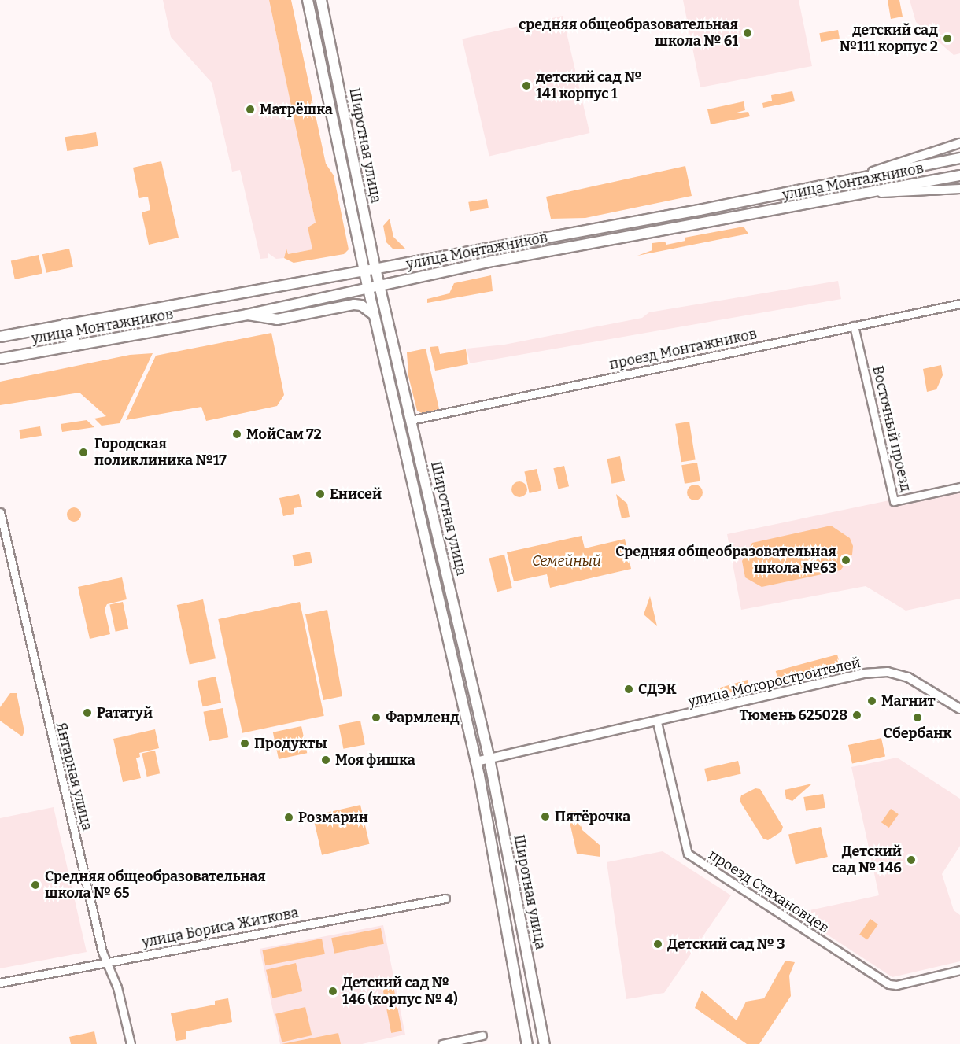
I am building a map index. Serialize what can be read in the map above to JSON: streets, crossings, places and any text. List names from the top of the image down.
{
  "streets": {
    "main road": ["Широтная улица", "улица Монтажников"],
    "street": [
      "проезд Монтажников",
      "Восточный проезд",
      "улица Моторостроителей",
      "Янтарная улица",
      "проезд Стахановцев",
      "улица Бориса Житкова"
    ]
  },
  "crossings": [
    ["Широтная улица", "улица Монтажников"],
    ["Широтная улица", "проезд Монтажников"],
    ["Широтная улица", "улица Моторостроителей"],
    ["проезд Монтажников", "Восточный проезд"],
    ["улица Моторостроителей", "проезд Стахановцев"],
    ["Янтарная улица", "улица Бориса Житкова"]
  ],
  "parks": ["Семейный"],
  "places": [
    "средняя общеобразовательная школа № 61",
    "детский сад №111 корпус 2",
    "детский сад № 141 корпус 1",
    "Матрёшка",
    "МойСам 72",
    "Городская поликлиника №17",
    "Енисей",
    "Средняя общеобразовательная школа №63",
    "СДЭК",
    "Магнит",
    "Рататуй",
    "Тюмень 625028",
    "Фармленд",
    "Сбербанк",
    "Продукты",
    "Моя фишка",
    "Пятёрочка",
    "Розмарин",
    "Детский сад № 146",
    "Средняя общеобразовательная школа № 65",
    "Детский сад № 3",
    "Детский сад № 146 (корпус № 4)"
  ]
}
